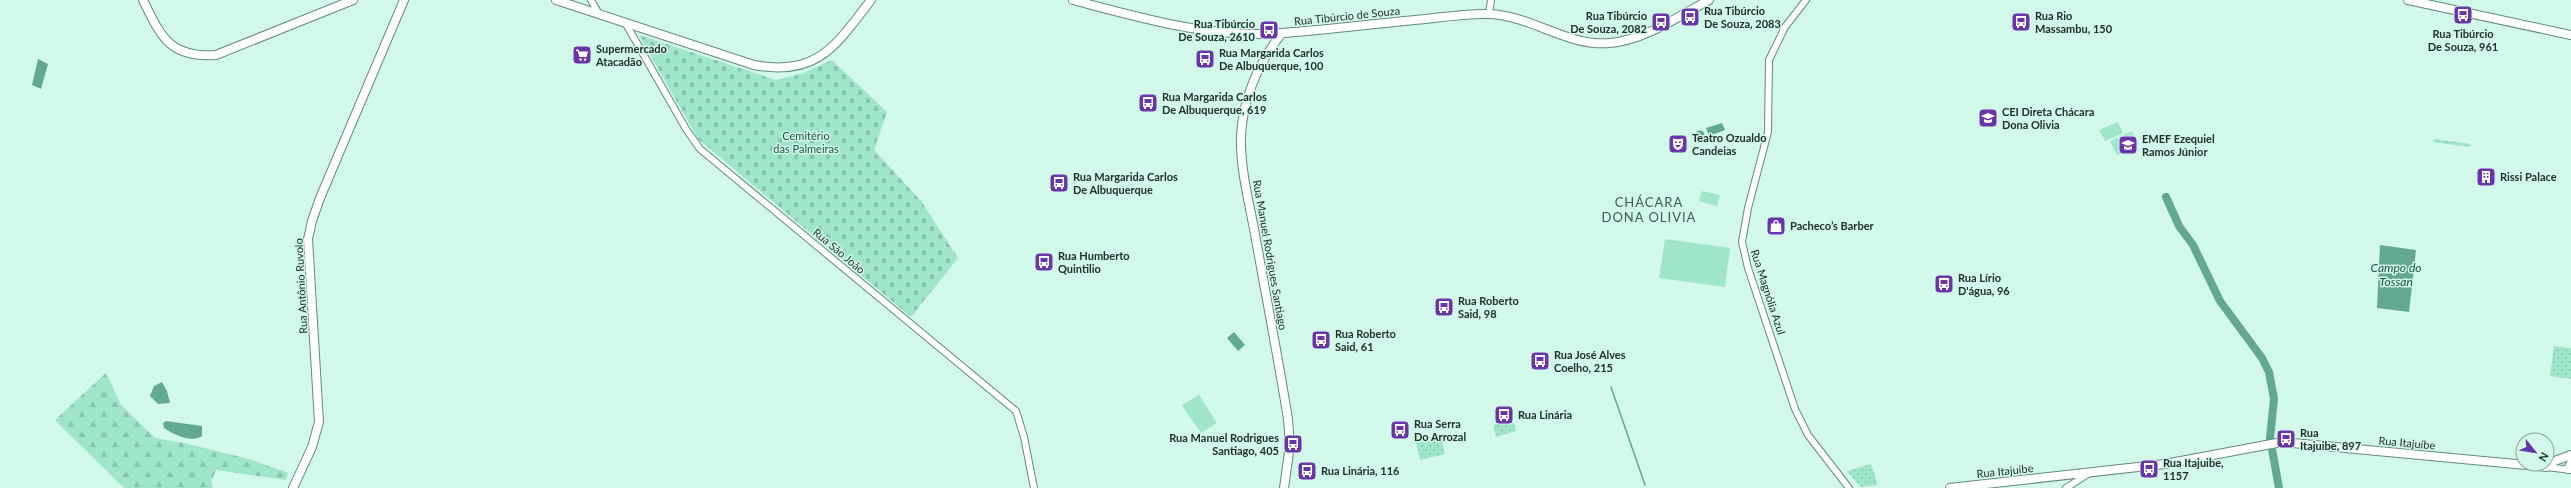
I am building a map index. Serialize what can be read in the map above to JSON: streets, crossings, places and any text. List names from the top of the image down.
{
  "streets": {
    "main road": [
      "Rua Tibúrcio de Souza",
      "Rua Manuel Rodrigues Santiago",
      "Rua Antônio Ruvolo",
      "Rua Itajuíbe"
    ],
    "street": ["Rua São João", "Rua Magnólia Azul"]
  },
  "crossings": [
    ["Rua Tibúrcio de Souza", "Rua Manuel Rodrigues Santiago"]
  ],
  "districts": ["CHÁCARA DONA OLIVIA"],
  "water": ["Campo do Tossan"],
  "parks": ["Cemitério das Palmeiras"],
  "places": {
    "bus stop": [
      "Rua Tibúrcio De Souza, 961",
      "Rua Tibúrcio De Souza, 2083",
      "Rua Tibúrcio De Souza, 2082",
      "Rua Rio Massambu, 150",
      "Rua Tibúrcio De Souza, 2610",
      "Rua Margarida Carlos De Albuquerque, 100",
      "Rua Margarida Carlos De Albuquerque, 619",
      "Rua Margarida Carlos De Albuquerque",
      "Rua Humberto Quintilio",
      "Rua Lírio D'água, 96",
      "Rua Roberto Said, 98",
      "Rua Roberto Said, 61",
      "Rua José Alves Coelho, 215",
      "Rua Linária",
      "Rua Serra Do Arrozal",
      "Rua Itajuibe, 897",
      "Rua Manuel Rodrigues Santiago, 405",
      "Rua Itajuibe, 1157",
      "Rua Linária, 116"
    ],
    "supermarket": ["Supermercado Atacadão"],
    "school or university": ["CEI Direta Chácara Dona Olivia", "EMEF Ezequiel Ramos Júnior"],
    "theatre": ["Teatro Ozualdo Candeias"],
    "building": ["Rissi Palace"],
    "shop": ["Pacheco’s Barber"]
  },
  "north": "bottom right"
}
